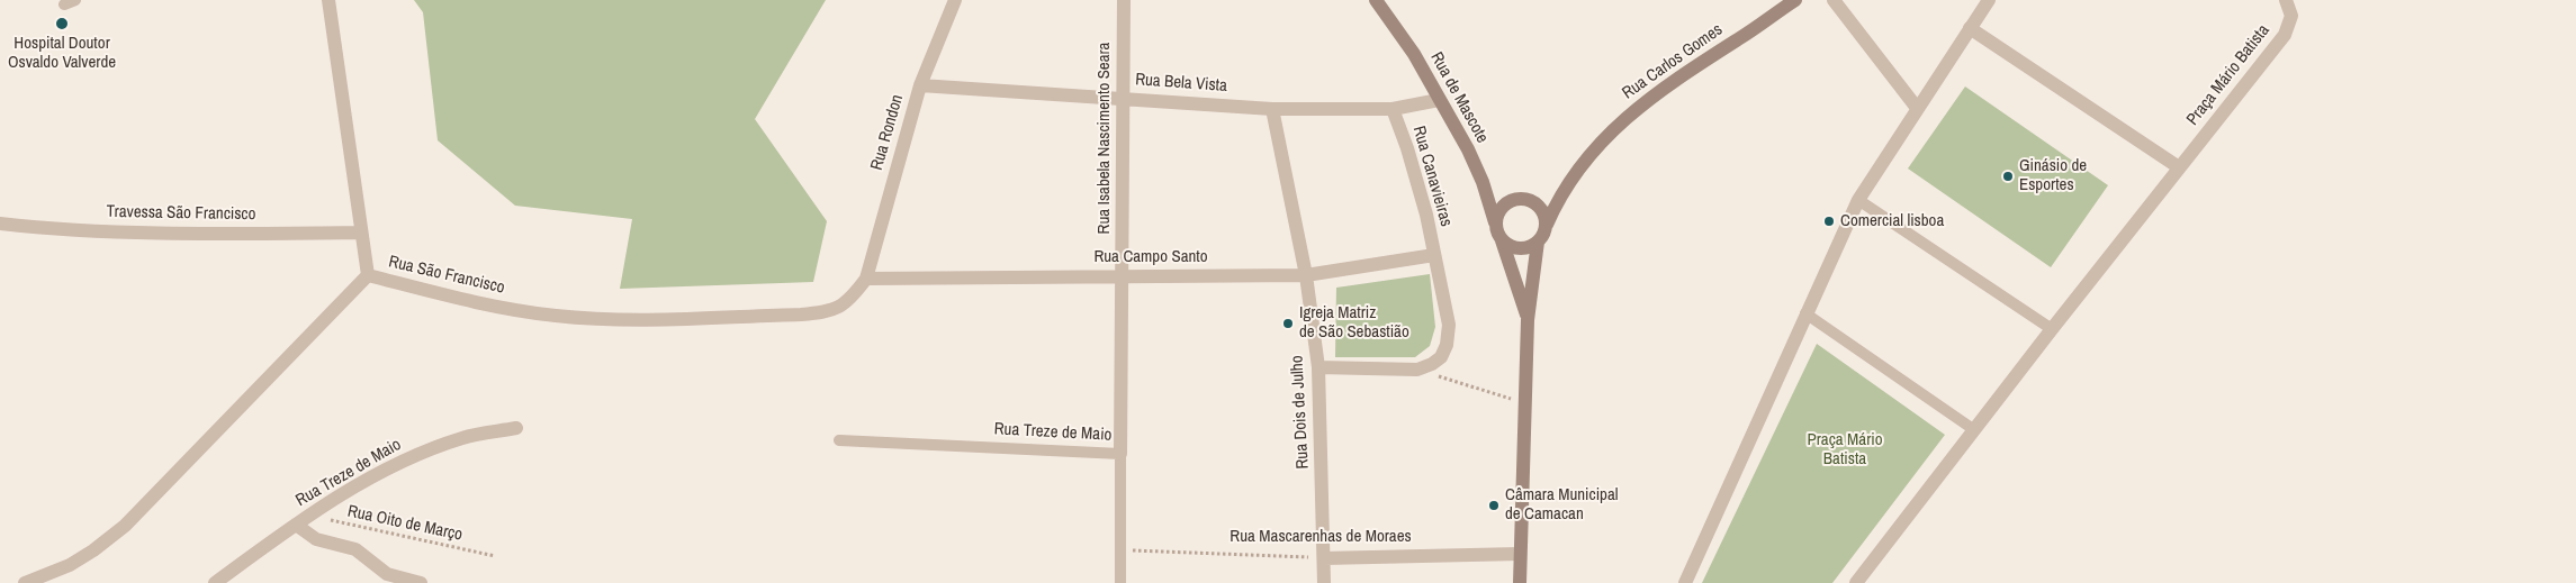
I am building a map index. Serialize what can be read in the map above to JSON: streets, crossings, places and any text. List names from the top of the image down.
{
  "streets": {
    "main road": ["Rua Carlos Gomes", "Rua de Mascote"],
    "street": [
      "Praça Mário Batista",
      "Rua Bela Vista",
      "Rua Rondon",
      "Rua Isabela Nascimento Seara",
      "Rua Canavieiras",
      "Travessa São Francisco",
      "Rua Campo Santo",
      "Rua São Francisco",
      "Rua Dois de Julho",
      "Rua Treze de Maio",
      "Rua Mascarenhas de Moraes"
    ],
    "path": ["Rua Oito de Março"]
  },
  "crossings": [
    ["Rua Carlos Gomes", "Rua de Mascote"],
    ["Rua Bela Vista", "Rua de Mascote"],
    ["Rua Bela Vista", "Rua Rondon"],
    ["Rua Bela Vista", "Rua Isabela Nascimento Seara"],
    ["Rua Bela Vista", "Rua Canavieiras"],
    ["Rua Bela Vista", "Rua Dois de Julho"],
    ["Rua Rondon", "Rua Campo Santo"],
    ["Rua Rondon", "Rua São Francisco"],
    ["Rua Isabela Nascimento Seara", "Rua Campo Santo"],
    ["Rua Isabela Nascimento Seara", "Rua Treze de Maio"],
    ["Rua Canavieiras", "Rua Campo Santo"],
    ["Rua Campo Santo", "Rua São Francisco"],
    ["Rua Campo Santo", "Rua Dois de Julho"],
    ["Rua Campo Santo", "Rua Treze de Maio"],
    ["Rua Dois de Julho", "Rua Mascarenhas de Moraes"],
    ["Rua Treze de Maio", "Rua Oito de Março"]
  ],
  "parks": ["Praça Mário Batista"],
  "places": [
    "Hospital Doutor Osvaldo Valverde",
    "Ginásio de Esportes",
    "Comercial lisboa",
    "Igreja Matriz de São Sebastião",
    "Câmara Municipal de Camacan"
  ]
}
